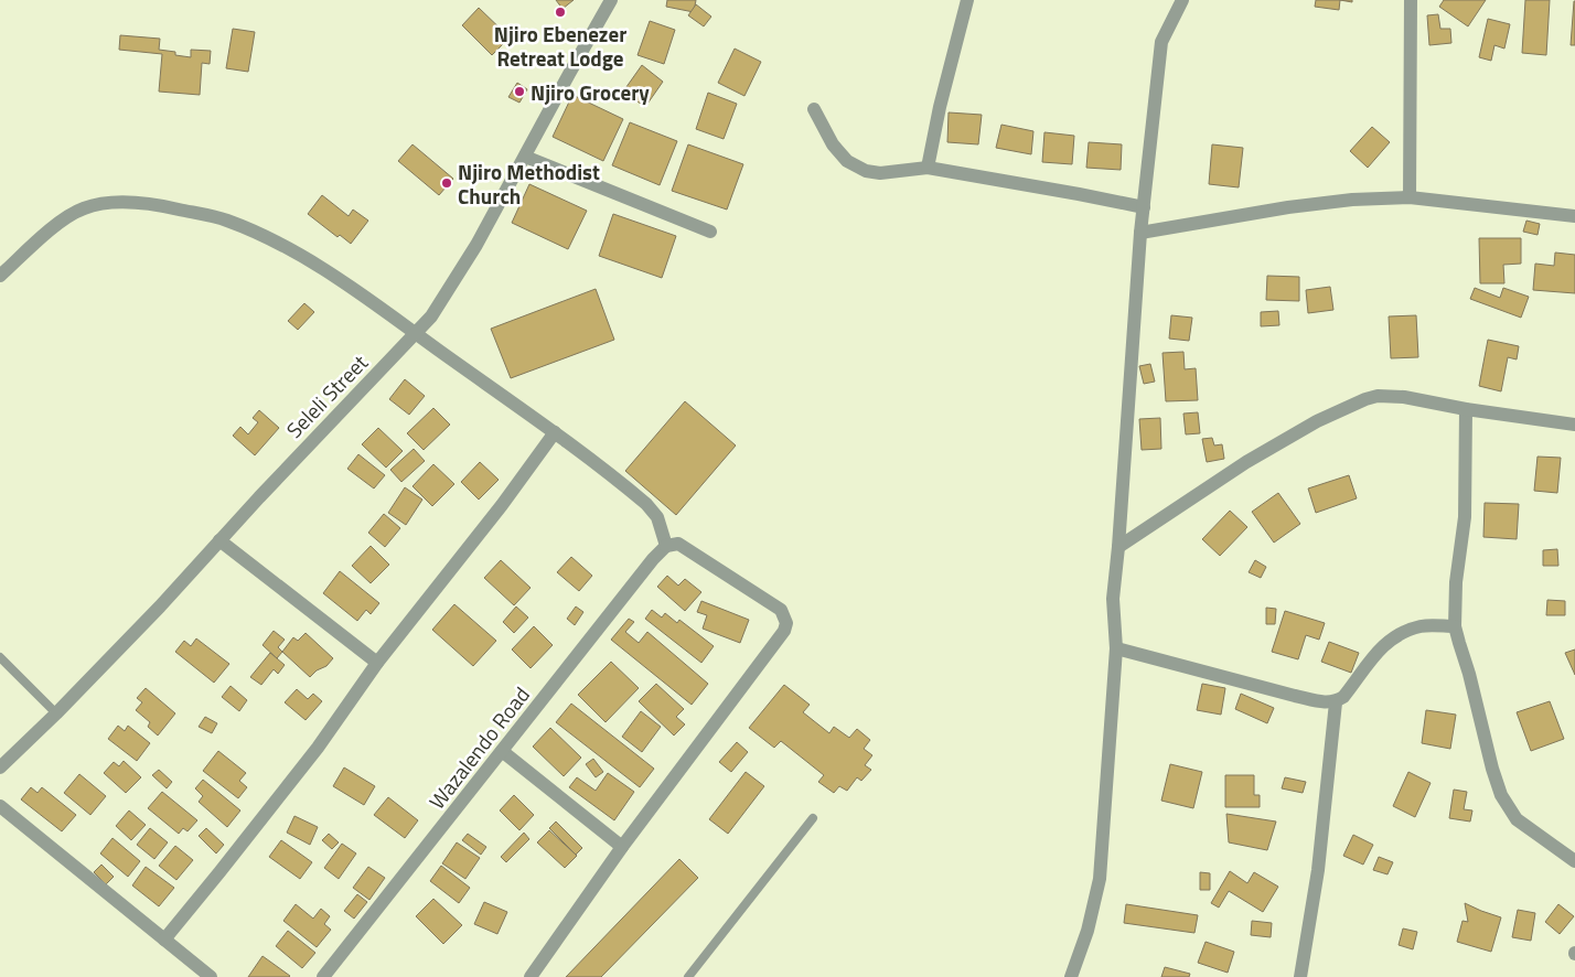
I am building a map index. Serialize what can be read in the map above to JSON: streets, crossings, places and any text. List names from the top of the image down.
{
  "streets": {
    "street": ["Seleli Street", "Wazalendo Road"]
  },
  "places": ["Njiro Ebenezer Retreat Lodge", "Njiro Grocery", "Njiro Methodist Church"]
}
